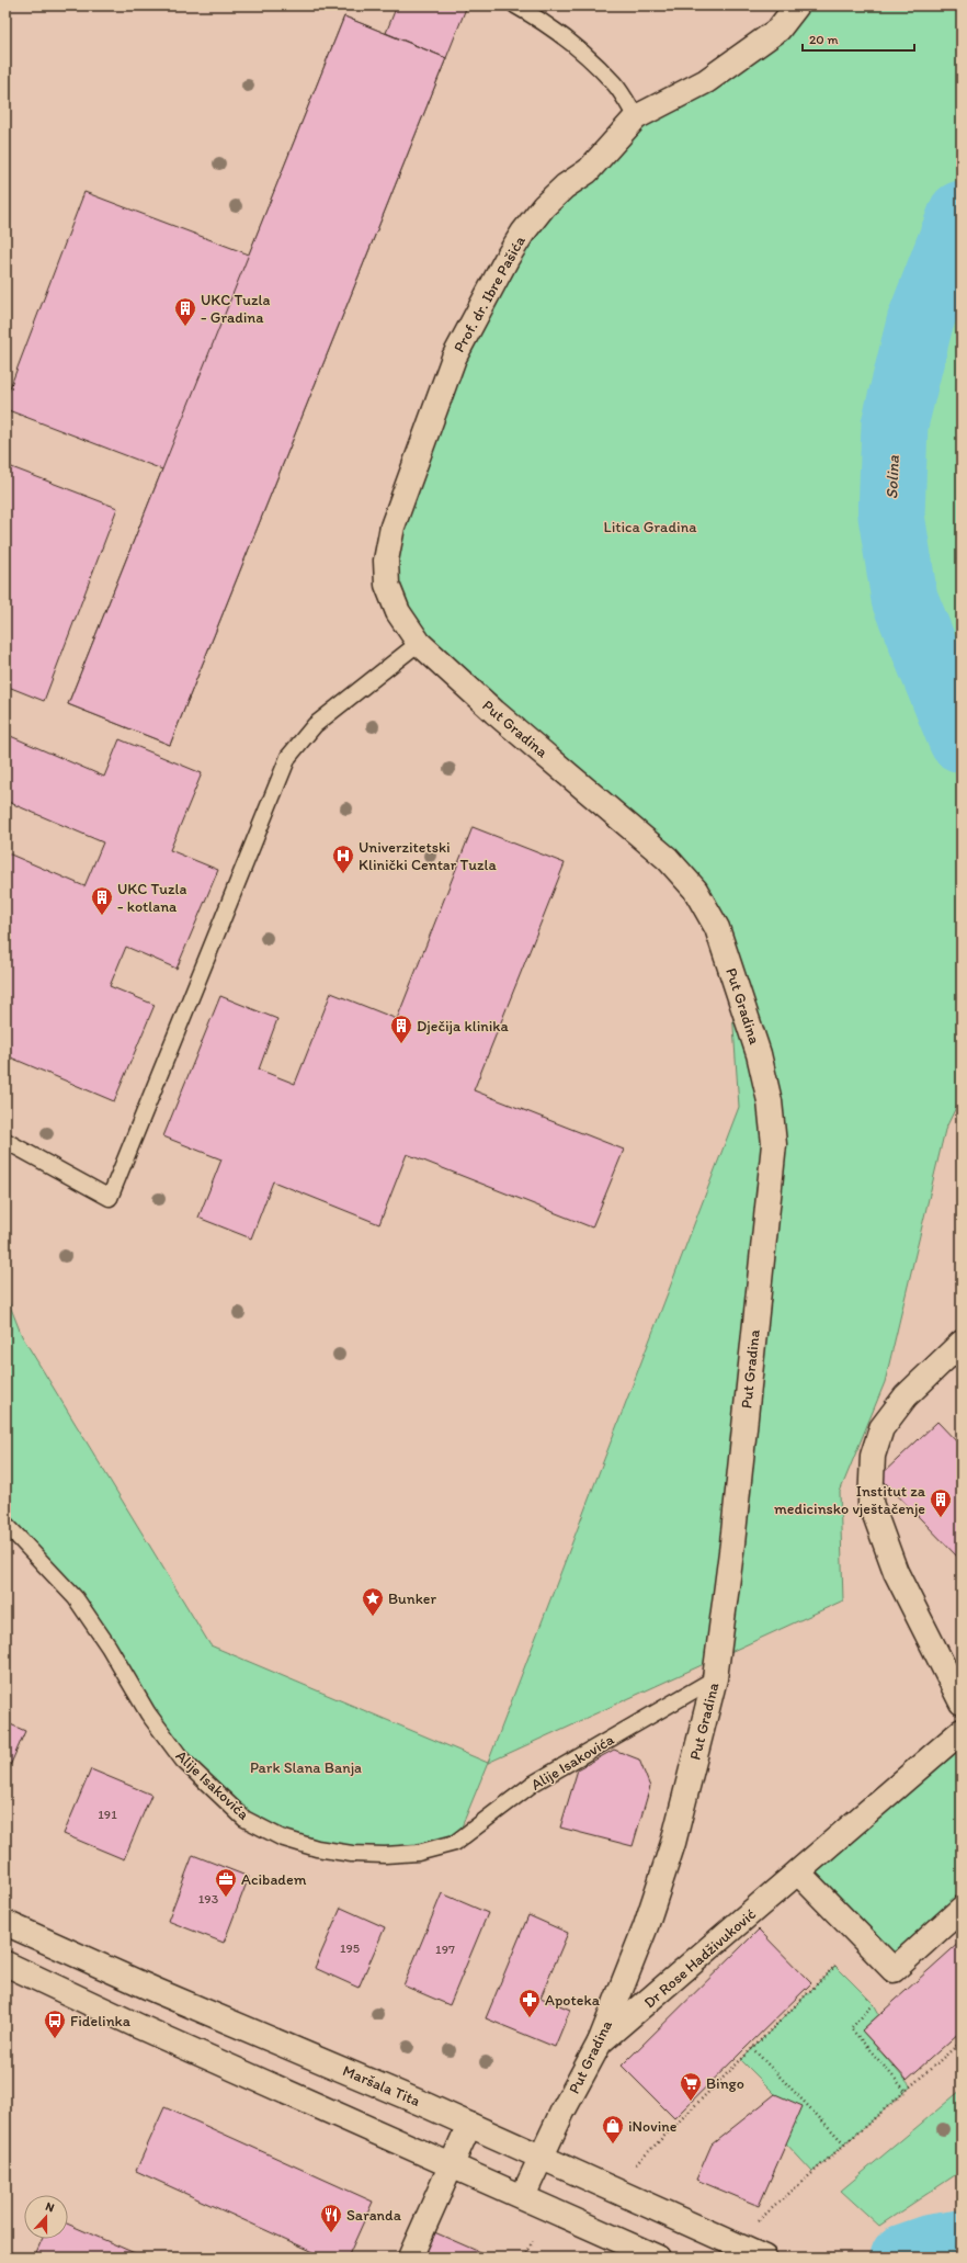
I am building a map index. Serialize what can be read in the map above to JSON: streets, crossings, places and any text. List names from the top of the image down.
{
  "streets": {
    "street": [
      "Prof. dr. Ibre Pašića",
      "Put Gradina",
      "Dr Rose Hadživuković",
      "Maršala Tita"
    ],
    "lane": ["Alije Isakovića"]
  },
  "crossings": [
    ["Prof. dr. Ibre Pašića", "Put Gradina"],
    ["Put Gradina", "Alije Isakovića"],
    ["Put Gradina", "Dr Rose Hadživuković"],
    ["Put Gradina", "Maršala Tita"]
  ],
  "water": ["Solina"],
  "parks": ["Litica Gradina", "Park Slana Banja"],
  "places": {
    "building": [
      "UKC Tuzla - Gradina",
      "UKC Tuzla - kotlana",
      "Dječija klinika",
      "Institut za medicinsko vještačenje"
    ],
    "hospital": ["Univerzitetski Klinički Centar Tuzla"],
    "place": ["Bunker"],
    "office": ["Acibadem"],
    "pharmacy": ["Apoteka"],
    "bus stop": ["Fidelinka"],
    "supermarket": ["Bingo"],
    "shop": ["iNovine"],
    "restaurant": ["Saranda"]
  },
  "house_numbers": [
    "191",
    "193",
    "195",
    "197"
  ],
  "scale_bar": "20 m",
  "north": "top"
}
